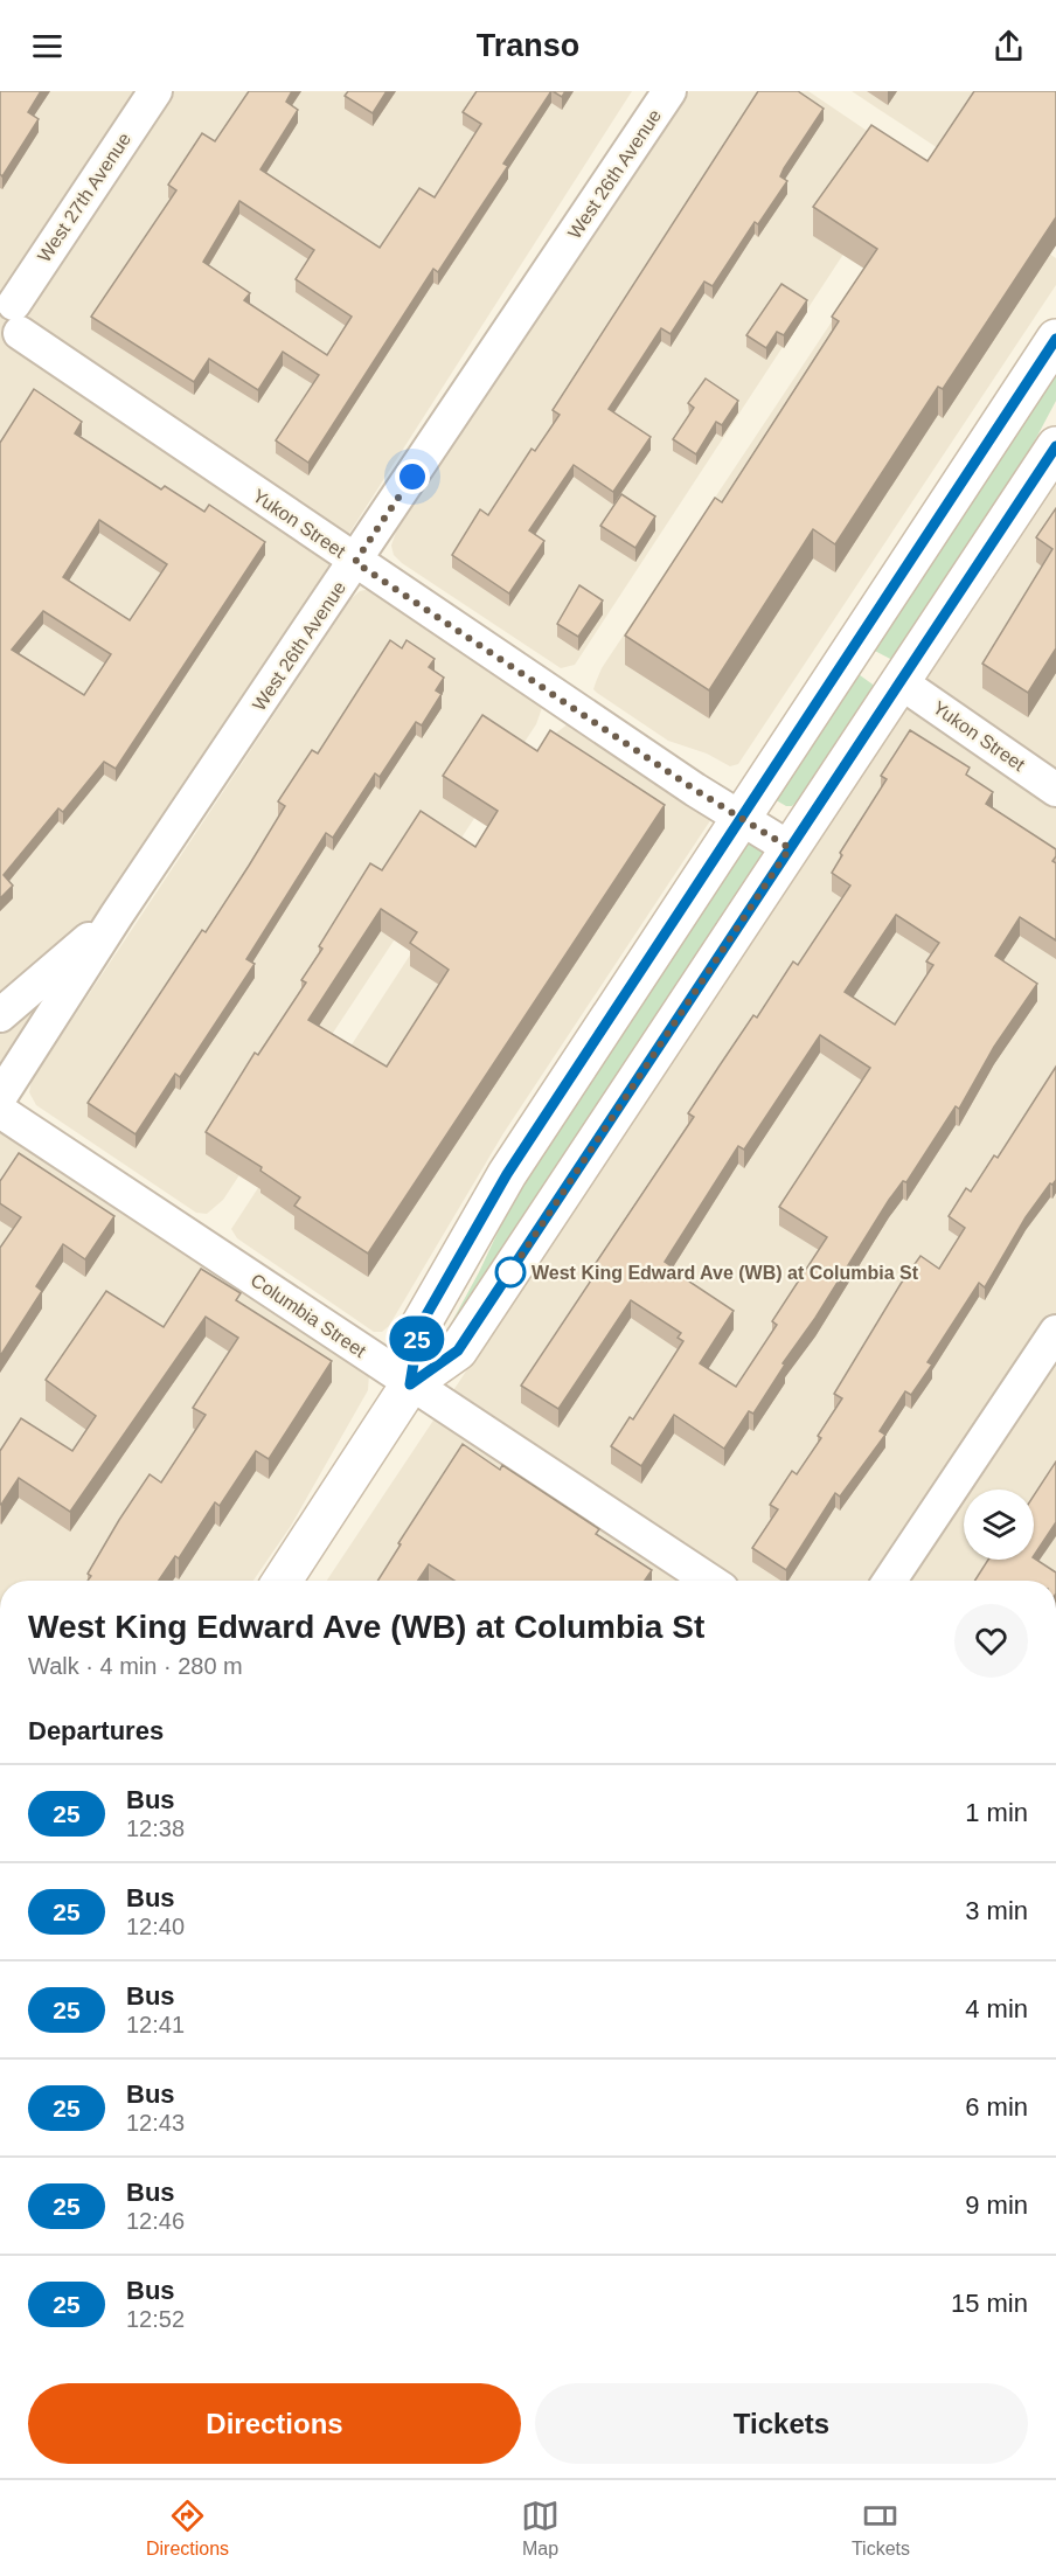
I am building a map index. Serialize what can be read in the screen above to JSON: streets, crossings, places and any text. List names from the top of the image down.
{
  "streets": {
    "street": [
      "West 26th Avenue",
      "West 27th Avenue",
      "Yukon Street",
      "Columbia Street"
    ]
  },
  "crossings": [
    ["West 26th Avenue", "Yukon Street"],
    ["West 27th Avenue", "Yukon Street"]
  ],
  "places": ["West King Edward Ave (WB) at Columbia St"],
  "lines": ["bus line 25"],
  "page": {
    "header": "Transo",
    "on_map": "25",
    "heading": [
      ["West King Edward Ave (WB) at Columbia St", "Walk · 4 min · 280 m"],
      "Departures"
    ],
    "list": [
      {
        "mark": "25",
        "name": "Bus",
        "note": "12:38",
        "value": "1 min"
      },
      {
        "mark": "25",
        "name": "Bus",
        "note": "12:40",
        "value": "3 min"
      },
      {
        "mark": "25",
        "name": "Bus",
        "note": "12:41",
        "value": "4 min"
      },
      {
        "mark": "25",
        "name": "Bus",
        "note": "12:43",
        "value": "6 min"
      },
      {
        "mark": "25",
        "name": "Bus",
        "note": "12:46",
        "value": "9 min"
      },
      {
        "mark": "25",
        "name": "Bus",
        "note": "12:52",
        "value": "15 min"
      }
    ],
    "buttons": ["Directions", "Tickets"],
    "tabs": ["Directions", "Map", "Tickets"]
  }
}
